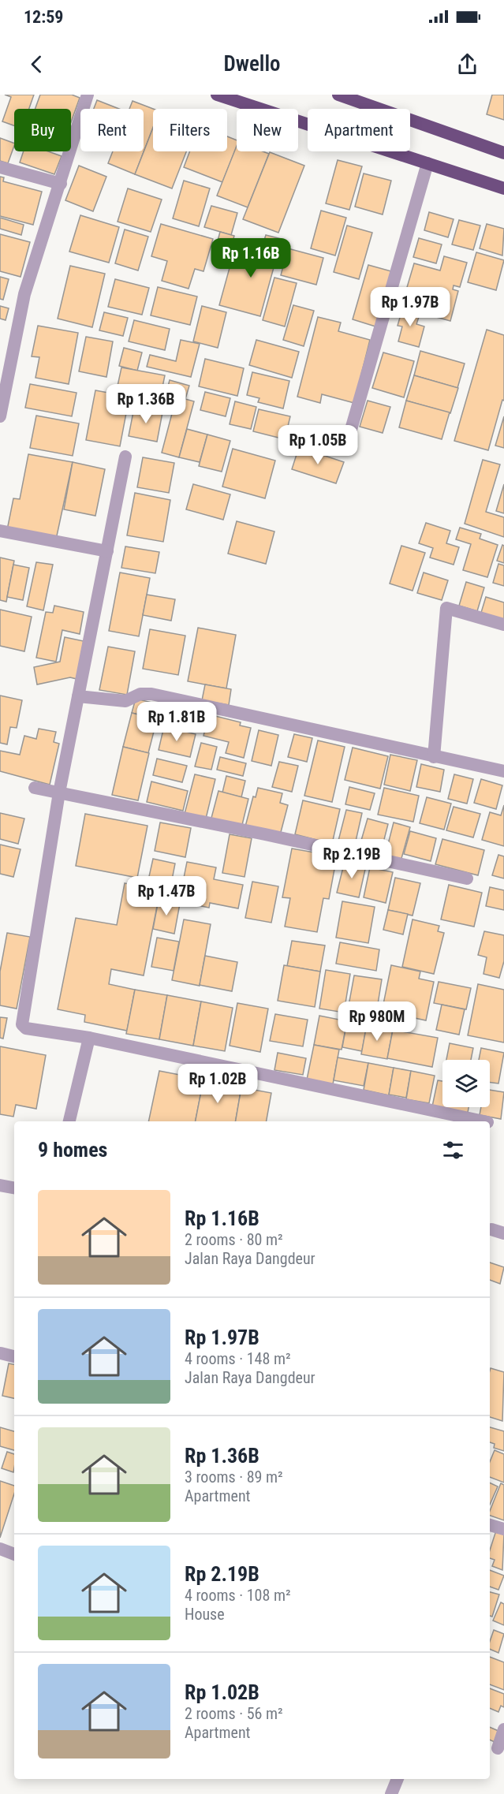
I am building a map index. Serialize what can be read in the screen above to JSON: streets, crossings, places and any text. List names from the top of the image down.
{
  "page": {
    "status": "12:59",
    "header": "Dwello",
    "chip": [
      "Buy",
      "Rent",
      "Filters",
      "New",
      "Apartment"
    ],
    "price": [
      "Rp 1.16B",
      "Rp 1.97B",
      "Rp 1.36B",
      "Rp 1.05B",
      "Rp 1.81B",
      "Rp 2.19B",
      "Rp 1.47B",
      "Rp 980M",
      "Rp 1.02B"
    ],
    "heading": "9 homes",
    "list": [
      {
        "name": "Rp 1.16B",
        "note": "2 rooms · 80 m² · Jalan Raya Dangdeur"
      },
      {
        "name": "Rp 1.97B",
        "note": "4 rooms · 148 m² · Jalan Raya Dangdeur"
      },
      {
        "name": "Rp 1.36B",
        "note": "3 rooms · 89 m² · Apartment"
      },
      {
        "name": "Rp 2.19B",
        "note": "4 rooms · 108 m² · House"
      },
      {
        "name": "Rp 1.02B",
        "note": "2 rooms · 56 m² · Apartment"
      }
    ]
  }
}
